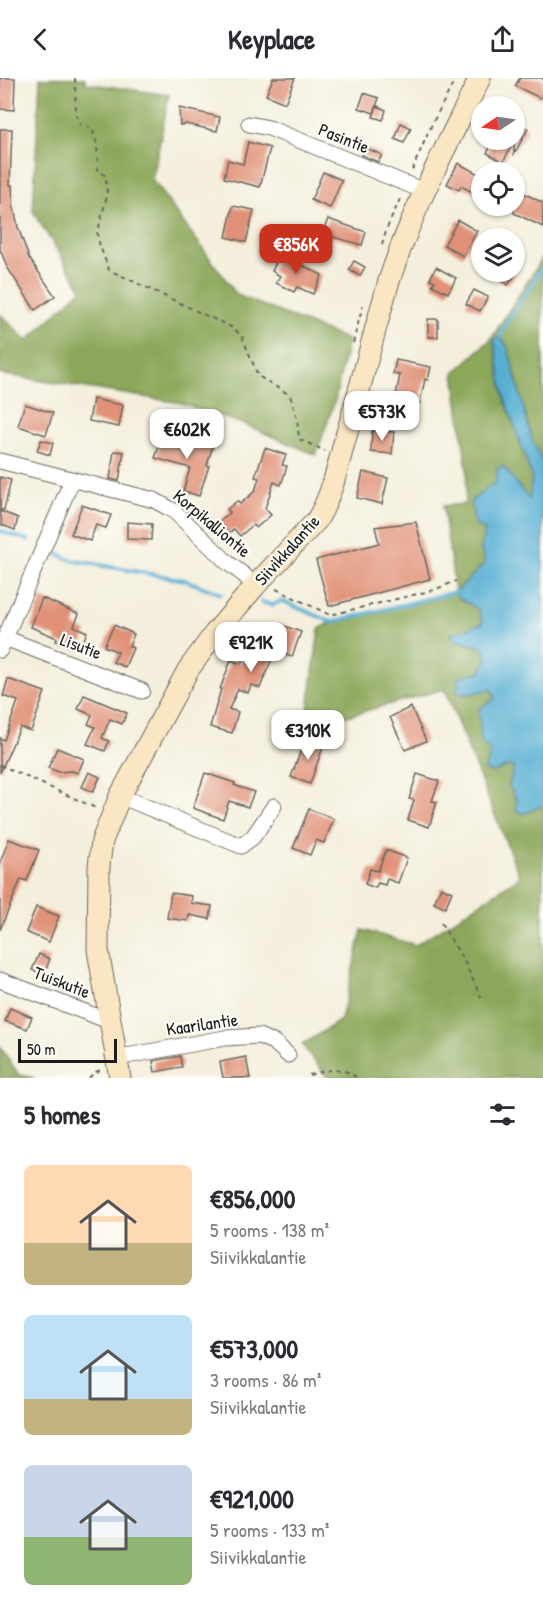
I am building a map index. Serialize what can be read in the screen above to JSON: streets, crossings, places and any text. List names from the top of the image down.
{
  "streets": {
    "main road": ["Siivikkalantie"],
    "street": [
      "Pasintie",
      "Korpikalliontie",
      "Lisutie",
      "Tuiskutie",
      "Kaarilantie"
    ]
  },
  "crossings": [
    ["Pasintie", "Siivikkalantie"],
    ["Korpikalliontie", "Siivikkalantie"],
    ["Siivikkalantie", "Tuiskutie"],
    ["Siivikkalantie", "Kaarilantie"]
  ],
  "scale_bar": "50 m",
  "north": "left",
  "page": {
    "header": "Keyplace",
    "price": [
      "€856K",
      "€573K",
      "€602K",
      "€921K",
      "€310K"
    ],
    "scale": "50 m",
    "heading": "5 homes",
    "list": [
      {
        "name": "€856,000",
        "note": "5 rooms · 138 m² · Siivikkalantie"
      },
      {
        "name": "€573,000",
        "note": "3 rooms · 86 m² · Siivikkalantie"
      },
      {
        "name": "€921,000",
        "note": "5 rooms · 133 m² · Siivikkalantie"
      }
    ]
  }
}
